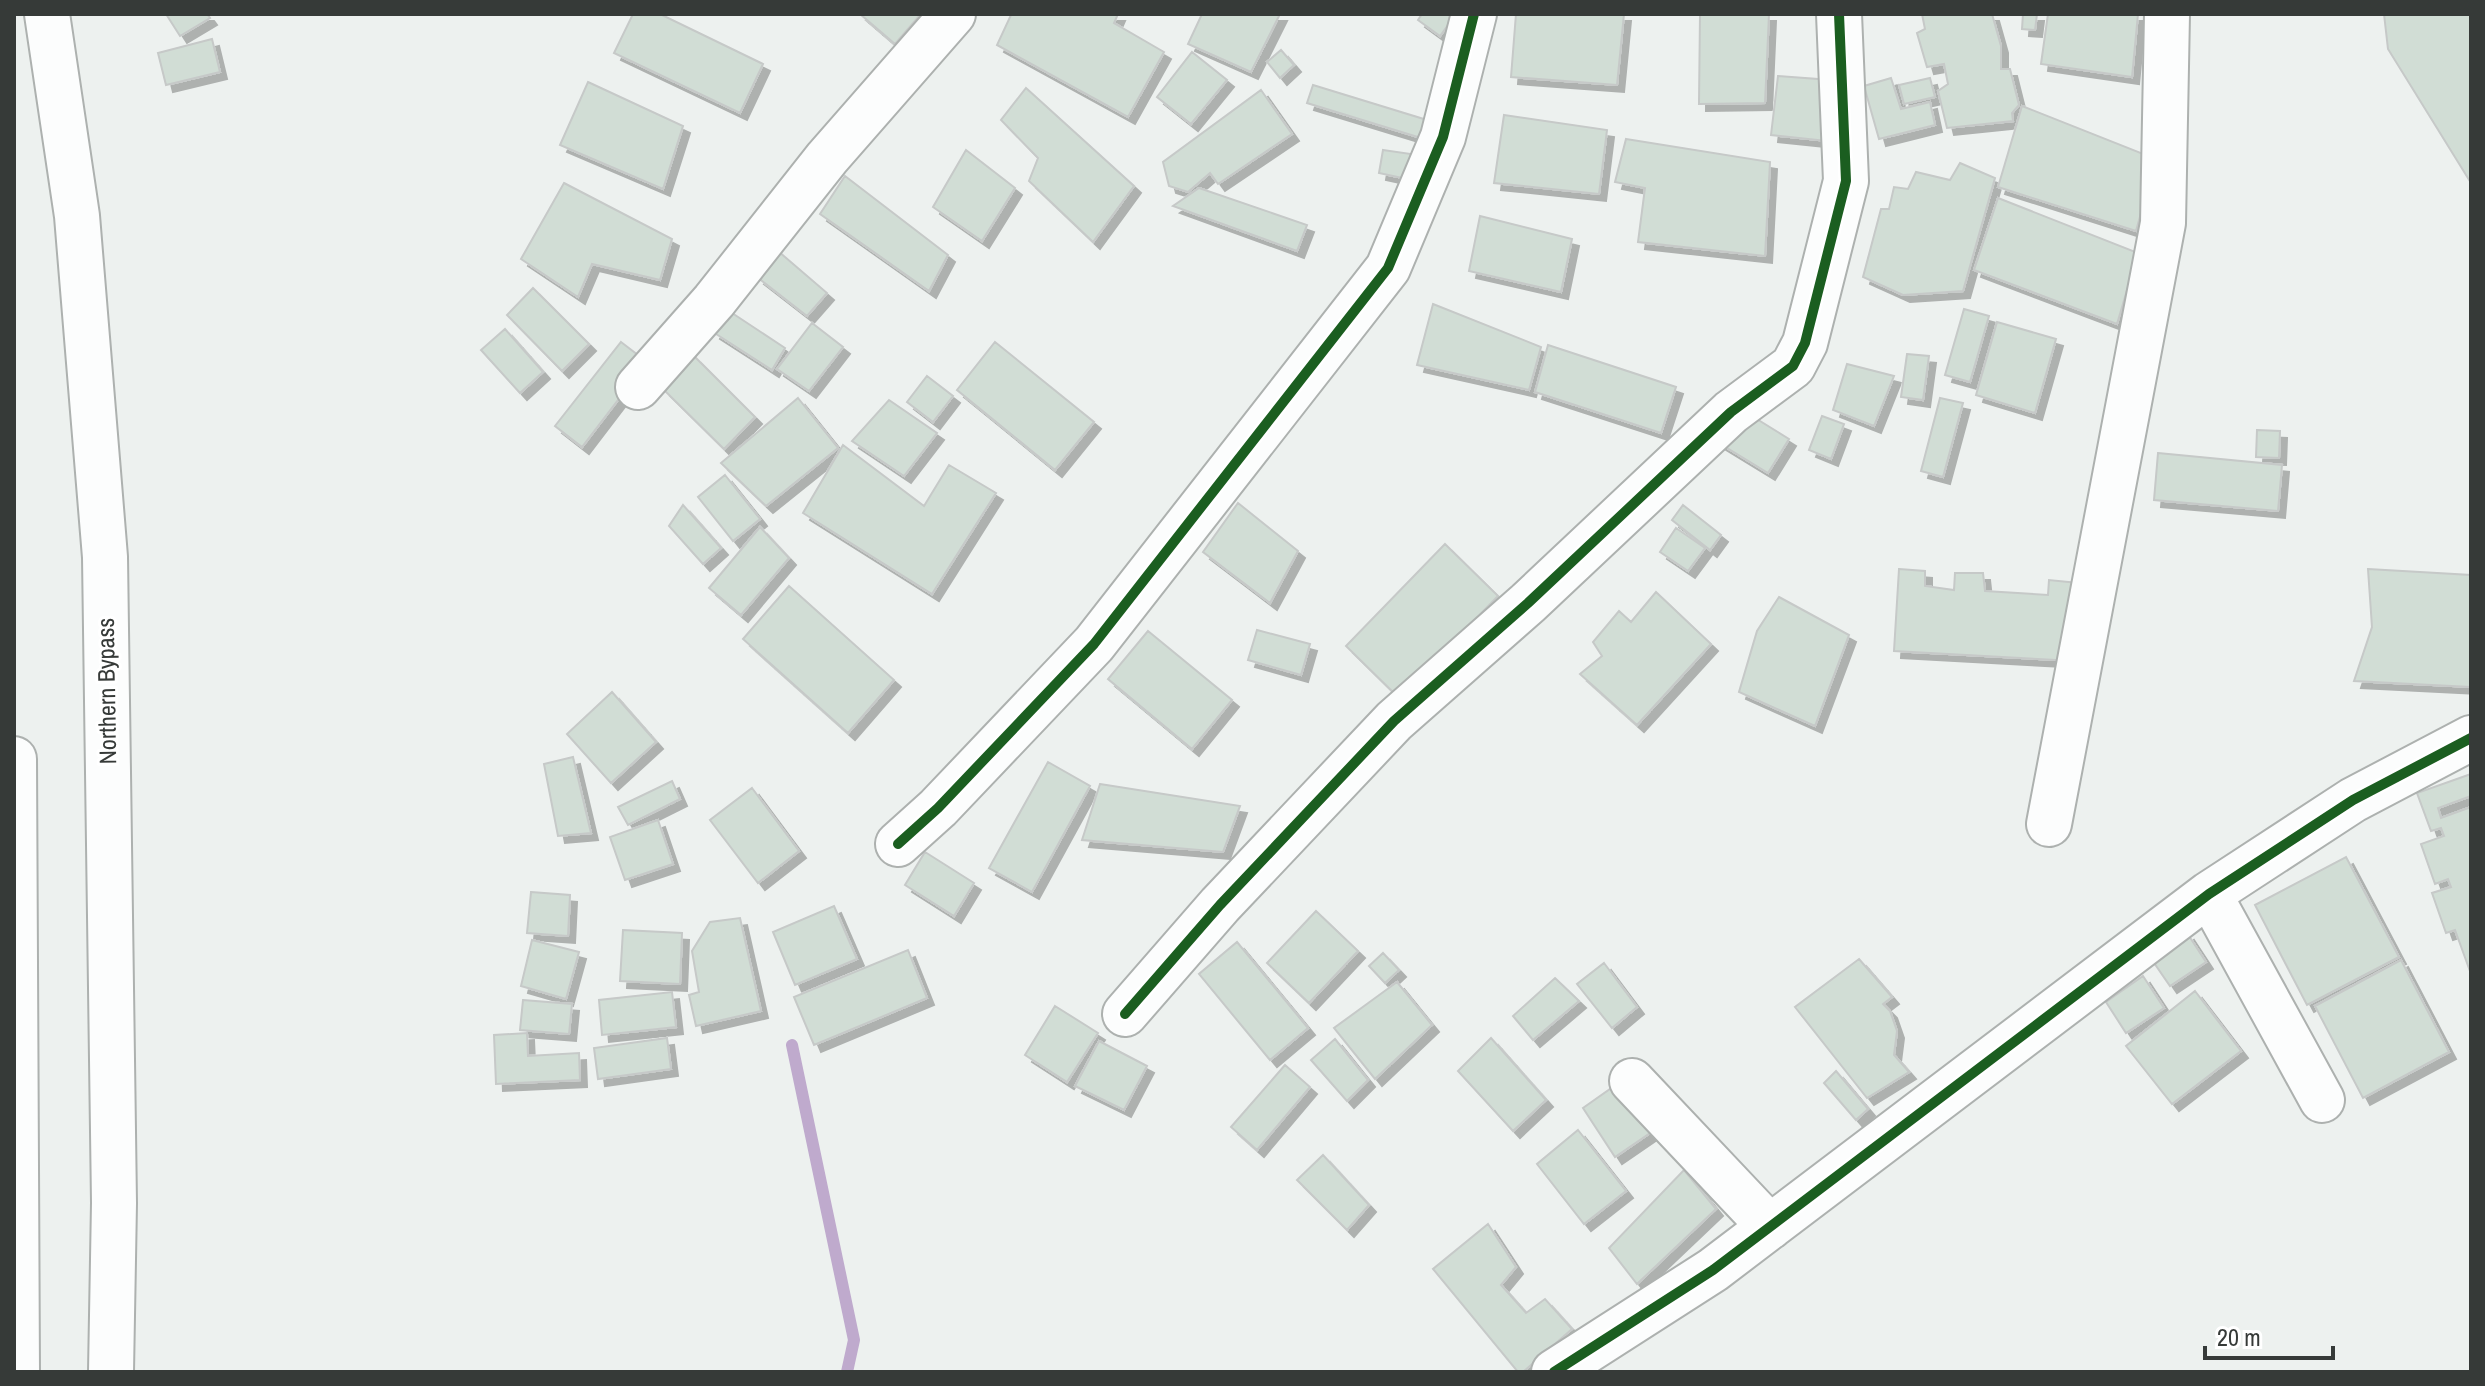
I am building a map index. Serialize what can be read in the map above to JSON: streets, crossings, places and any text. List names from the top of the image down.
{
  "streets": {
    "main road": ["Northern Bypass"]
  },
  "scale_bar": "20 m"
}
